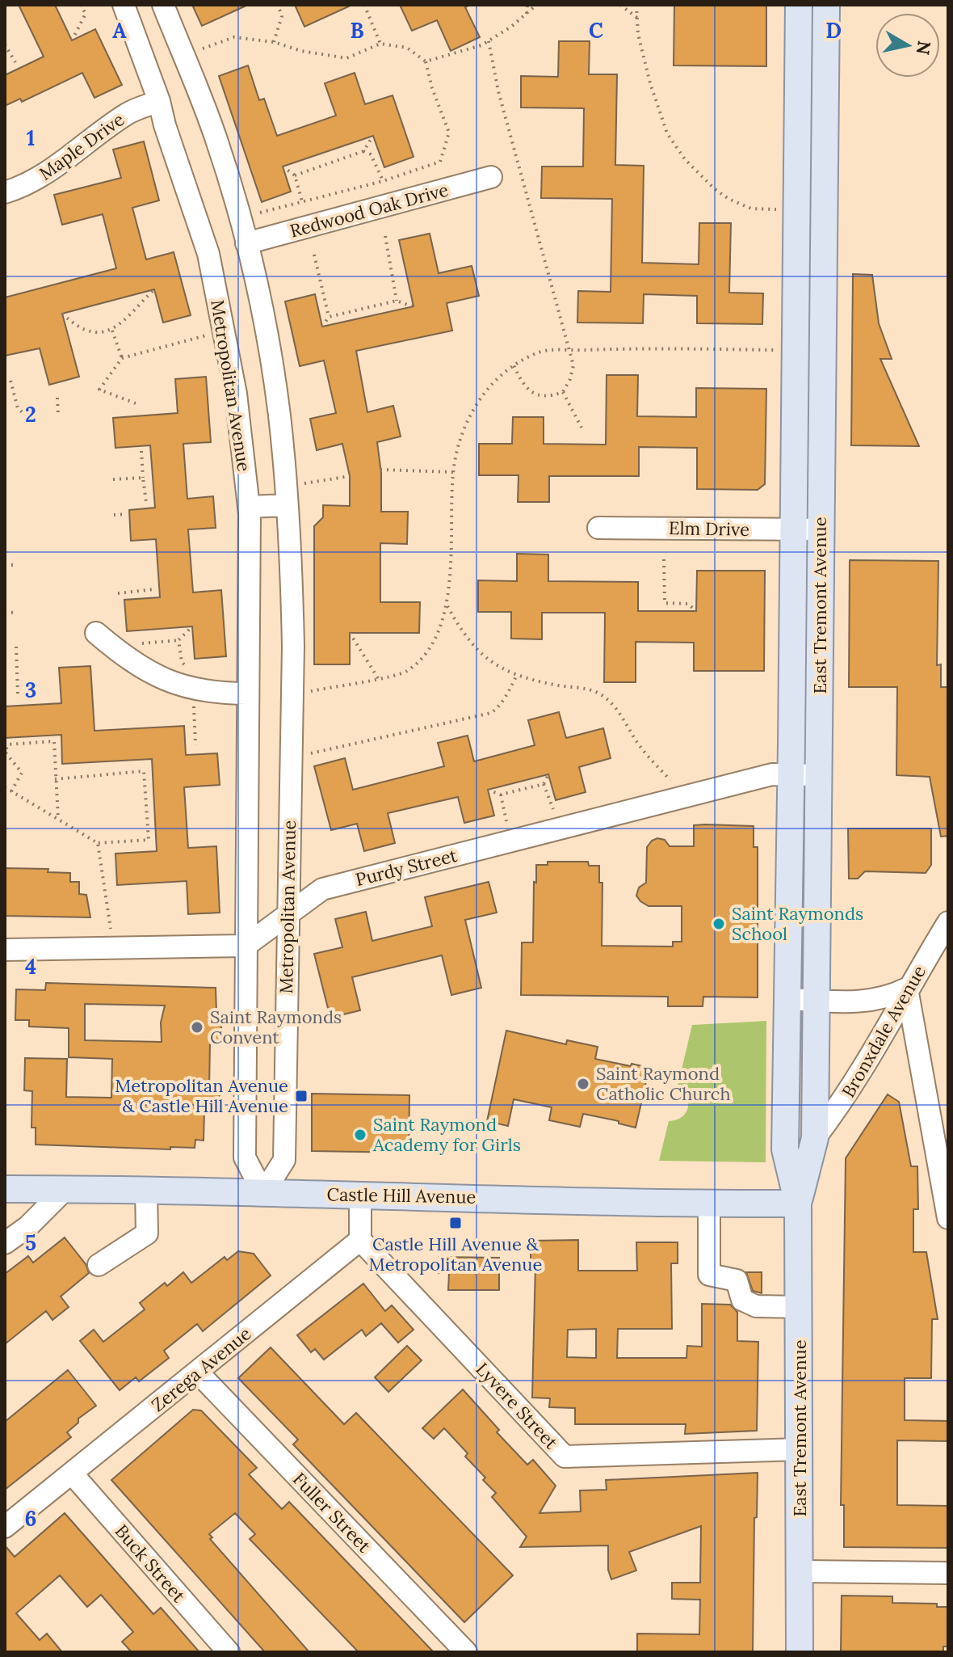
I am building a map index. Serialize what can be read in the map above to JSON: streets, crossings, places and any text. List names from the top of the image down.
{
  "streets": {
    "main road": ["East Tremont Avenue", "Castle Hill Avenue"],
    "street": [
      "Maple Drive",
      "Redwood Oak Drive",
      "Metropolitan Avenue",
      "Elm Drive",
      "Purdy Street",
      "Bronxdale Avenue",
      "Zerega Avenue",
      "Lyvere Street",
      "Fuller Street",
      "Buck Street"
    ]
  },
  "crossings": [
    ["Maple Drive", "Metropolitan Avenue"],
    ["Redwood Oak Drive", "Metropolitan Avenue"],
    ["Metropolitan Avenue", "Purdy Street"],
    ["Metropolitan Avenue", "Castle Hill Avenue"],
    ["Elm Drive", "East Tremont Avenue"],
    ["East Tremont Avenue", "Purdy Street"],
    ["East Tremont Avenue", "Bronxdale Avenue"],
    ["East Tremont Avenue", "Castle Hill Avenue"],
    ["East Tremont Avenue", "Lyvere Street"],
    ["Zerega Avenue", "Lyvere Street"],
    ["Zerega Avenue", "Fuller Street"],
    ["Zerega Avenue", "Buck Street"]
  ],
  "places": {
    "other": [
      "Saint Raymonds School",
      "Saint Raymonds Convent",
      "Saint Raymond Catholic Church",
      "Saint Raymond Academy for Girls"
    ],
    "transit": ["Metropolitan Avenue & Castle Hill Avenue", "Castle Hill Avenue & Metropolitan Avenue"]
  },
  "north": "right",
  "grid": {
    "columns": [
      "A",
      "B",
      "C",
      "D"
    ],
    "rows": [
      "1",
      "2",
      "3",
      "4",
      "5",
      "6"
    ]
  }
}
